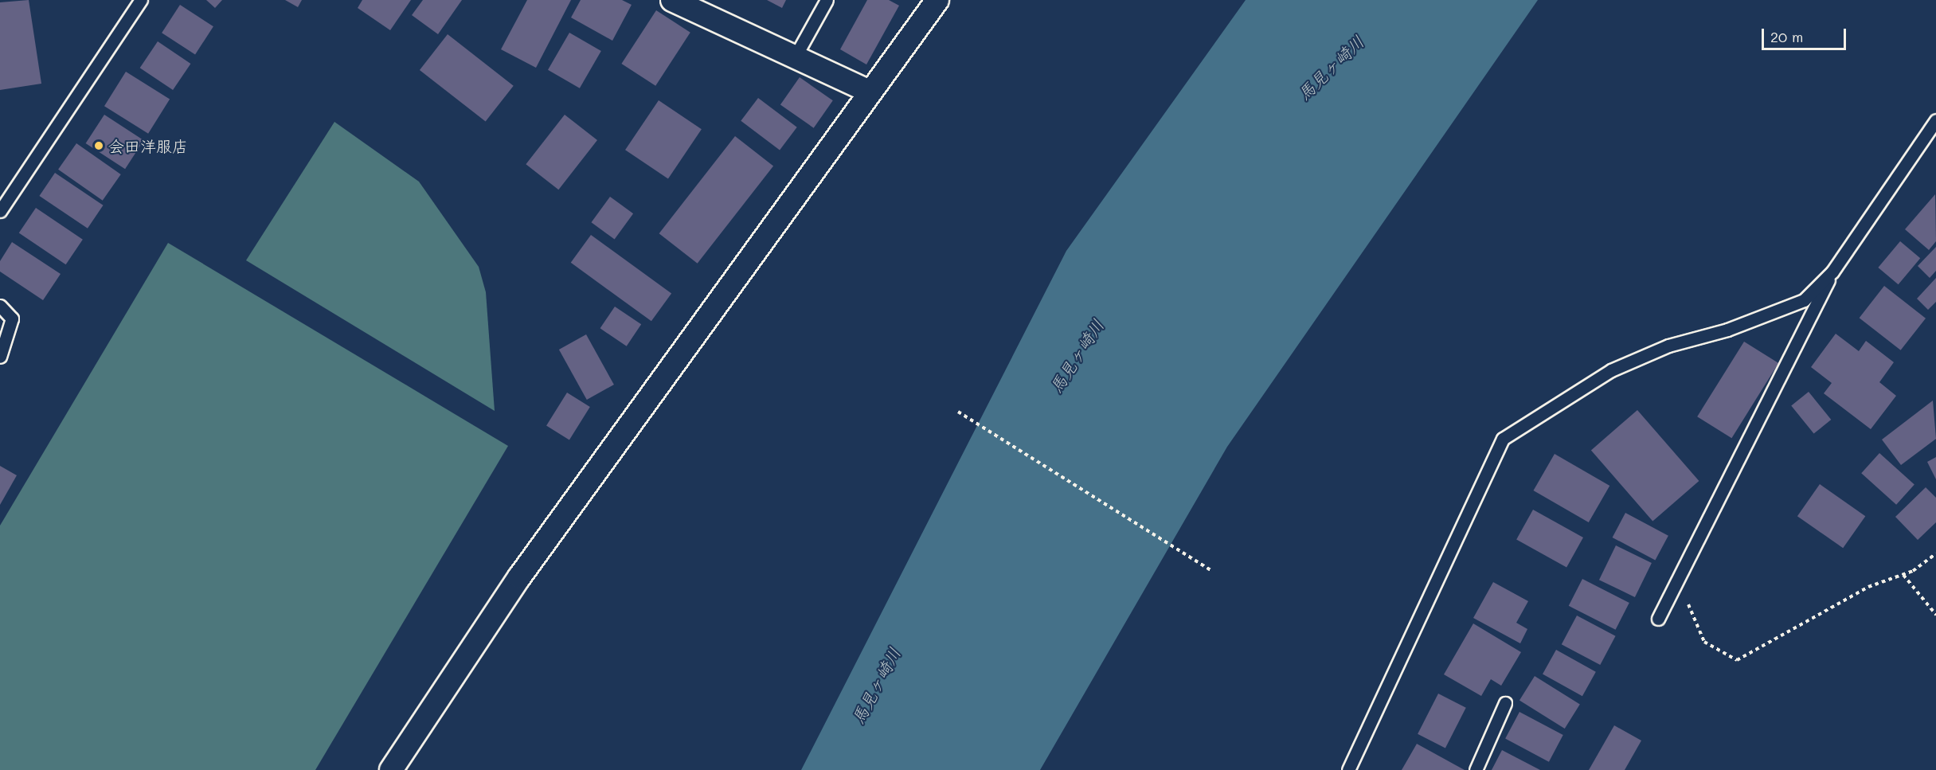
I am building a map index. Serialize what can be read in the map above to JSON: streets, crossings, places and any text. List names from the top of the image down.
{
  "water": ["馬見ヶ崎川"],
  "places": ["会田洋服店"],
  "scale_bar": "20 m"
}
